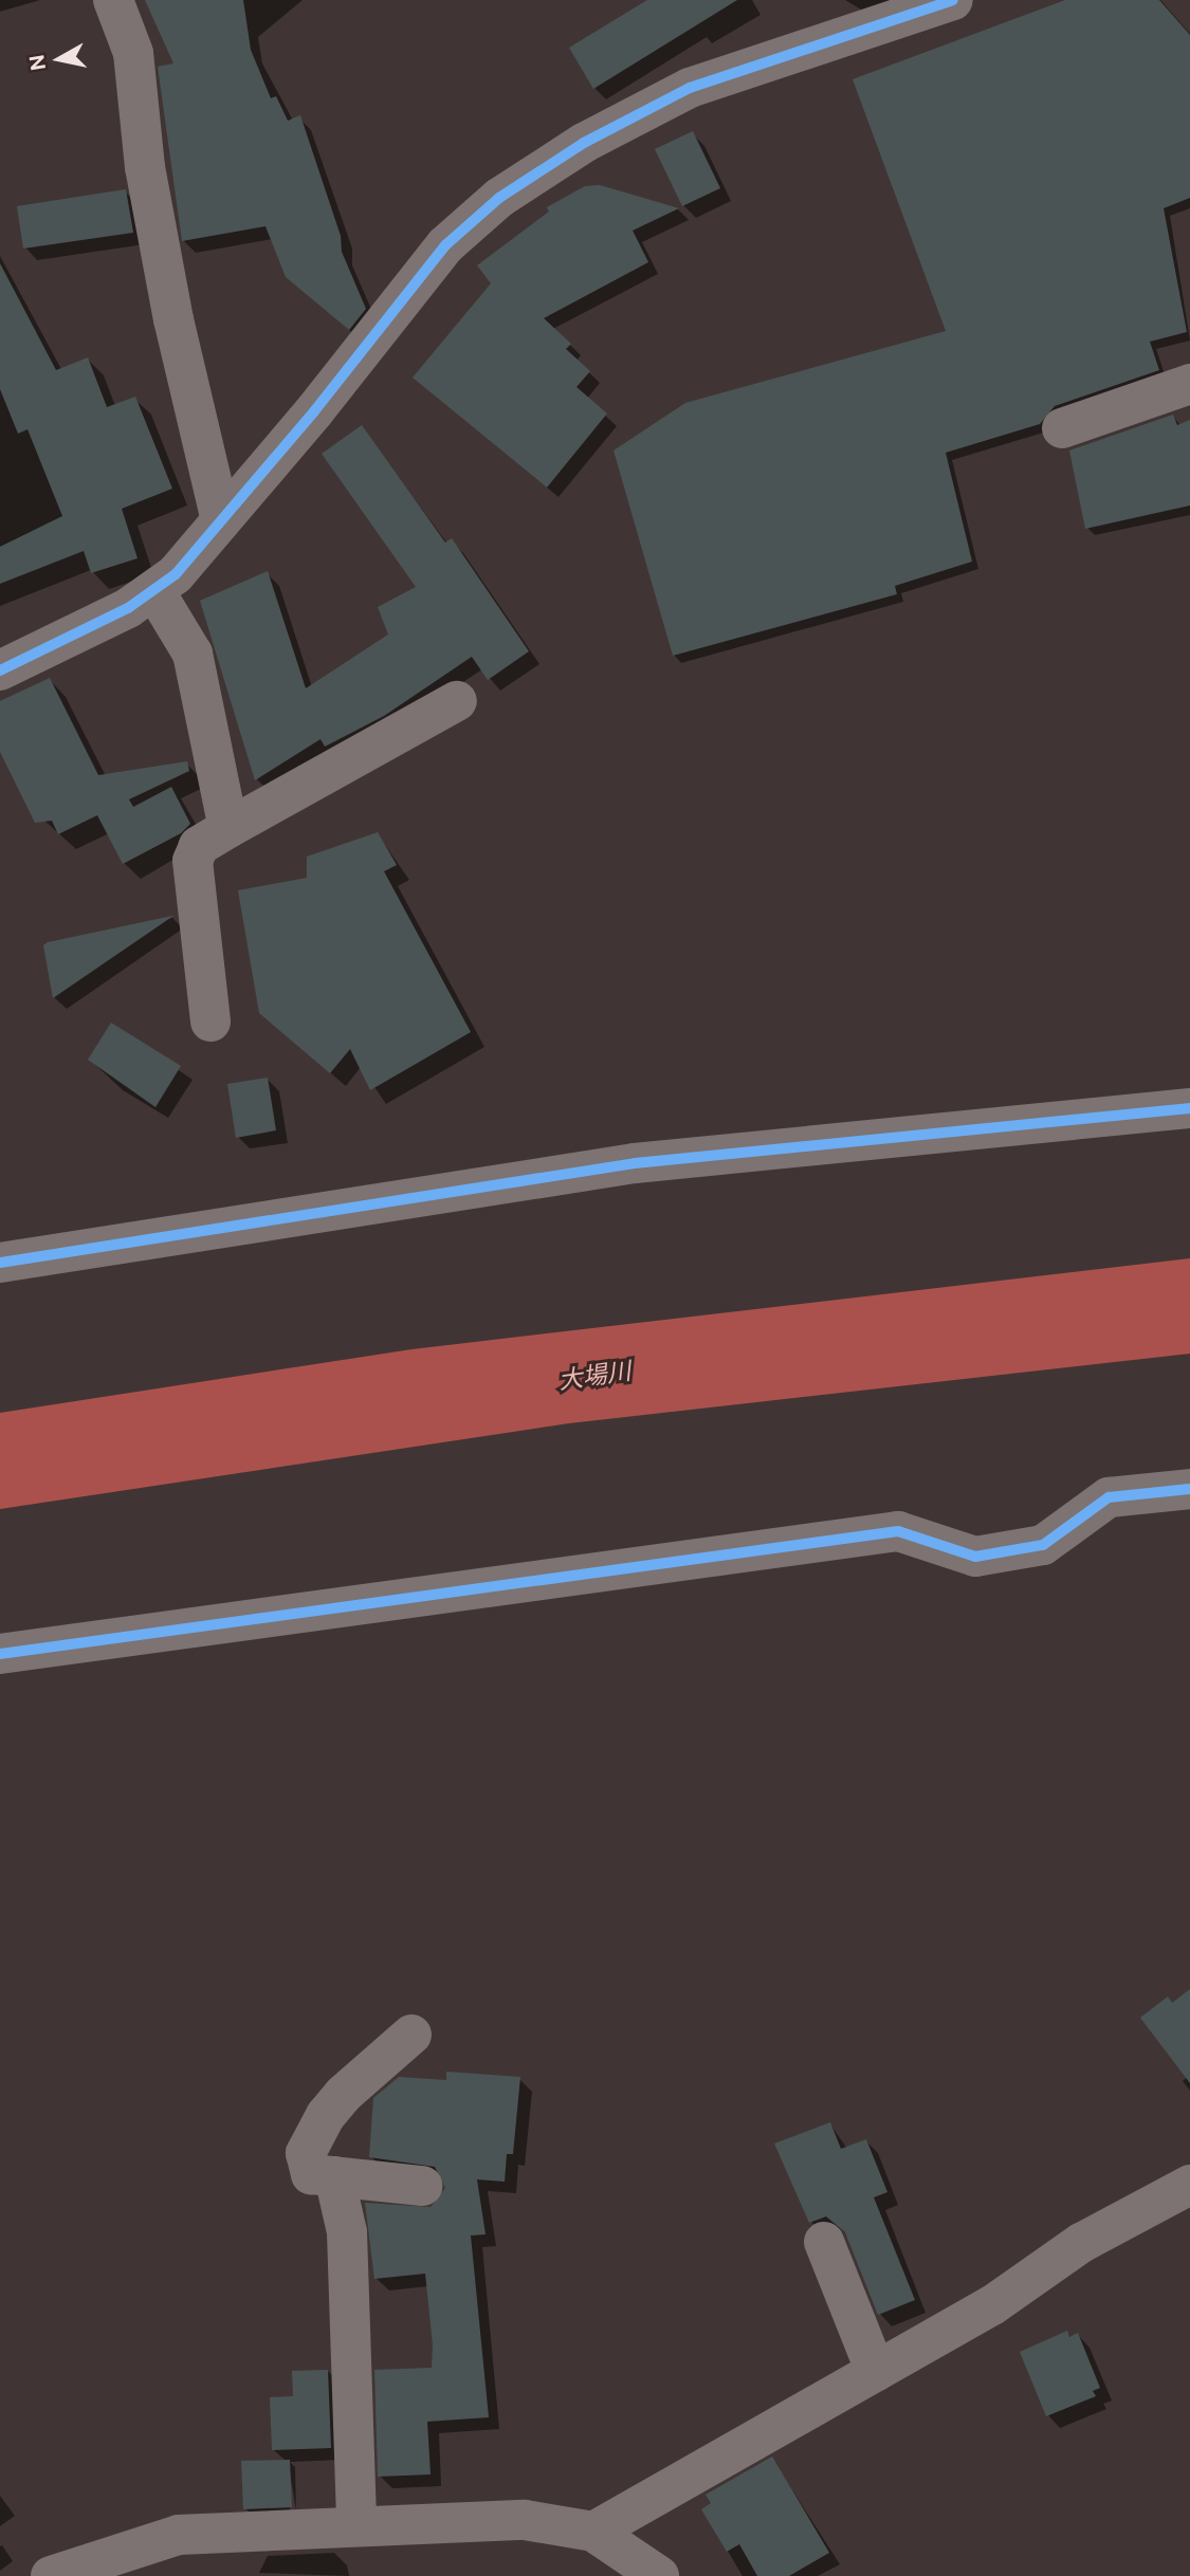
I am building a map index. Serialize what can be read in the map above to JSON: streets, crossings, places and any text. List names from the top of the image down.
{
  "water": ["大場川"],
  "north": "left"
}
